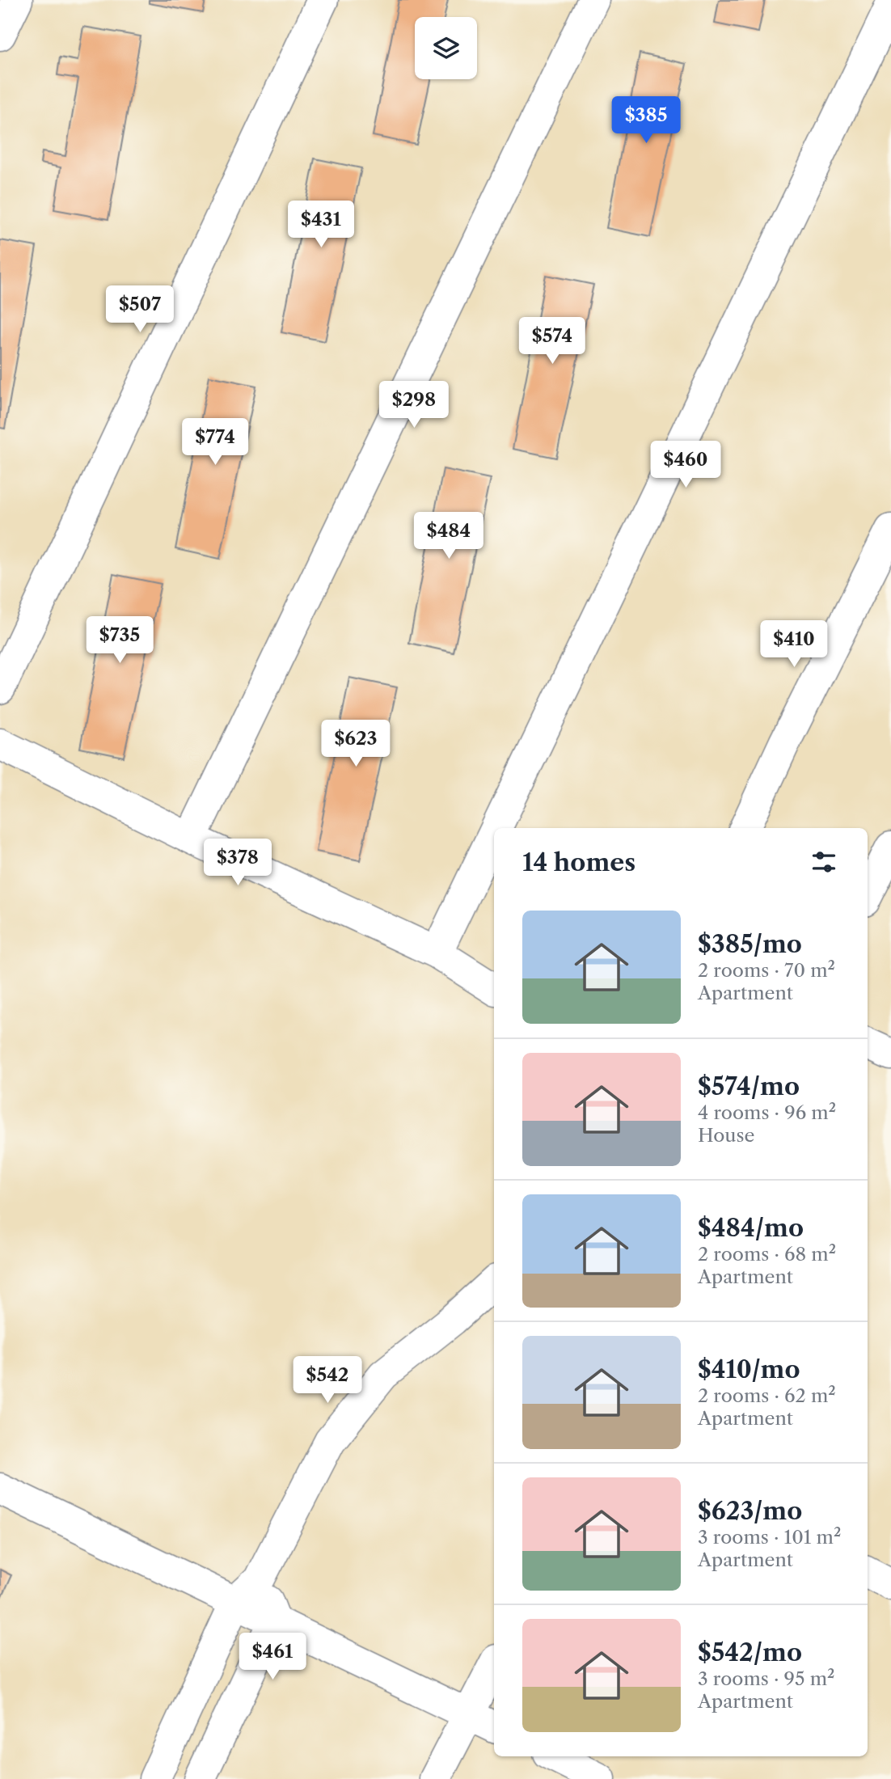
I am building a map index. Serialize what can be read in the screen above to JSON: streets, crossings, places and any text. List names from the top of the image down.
{
  "page": {
    "price": [
      "$385",
      "$431",
      "$507",
      "$574",
      "$298",
      "$774",
      "$460",
      "$484",
      "$735",
      "$410",
      "$623",
      "$378",
      "$542",
      "$461"
    ],
    "heading": "14 homes",
    "list": [
      {
        "name": "$385/mo",
        "note": "2 rooms · 70 m² · Apartment"
      },
      {
        "name": "$574/mo",
        "note": "4 rooms · 96 m² · House"
      },
      {
        "name": "$484/mo",
        "note": "2 rooms · 68 m² · Apartment"
      },
      {
        "name": "$410/mo",
        "note": "2 rooms · 62 m² · Apartment"
      },
      {
        "name": "$623/mo",
        "note": "3 rooms · 101 m² · Apartment"
      },
      {
        "name": "$542/mo",
        "note": "3 rooms · 95 m² · Apartment"
      }
    ]
  }
}
